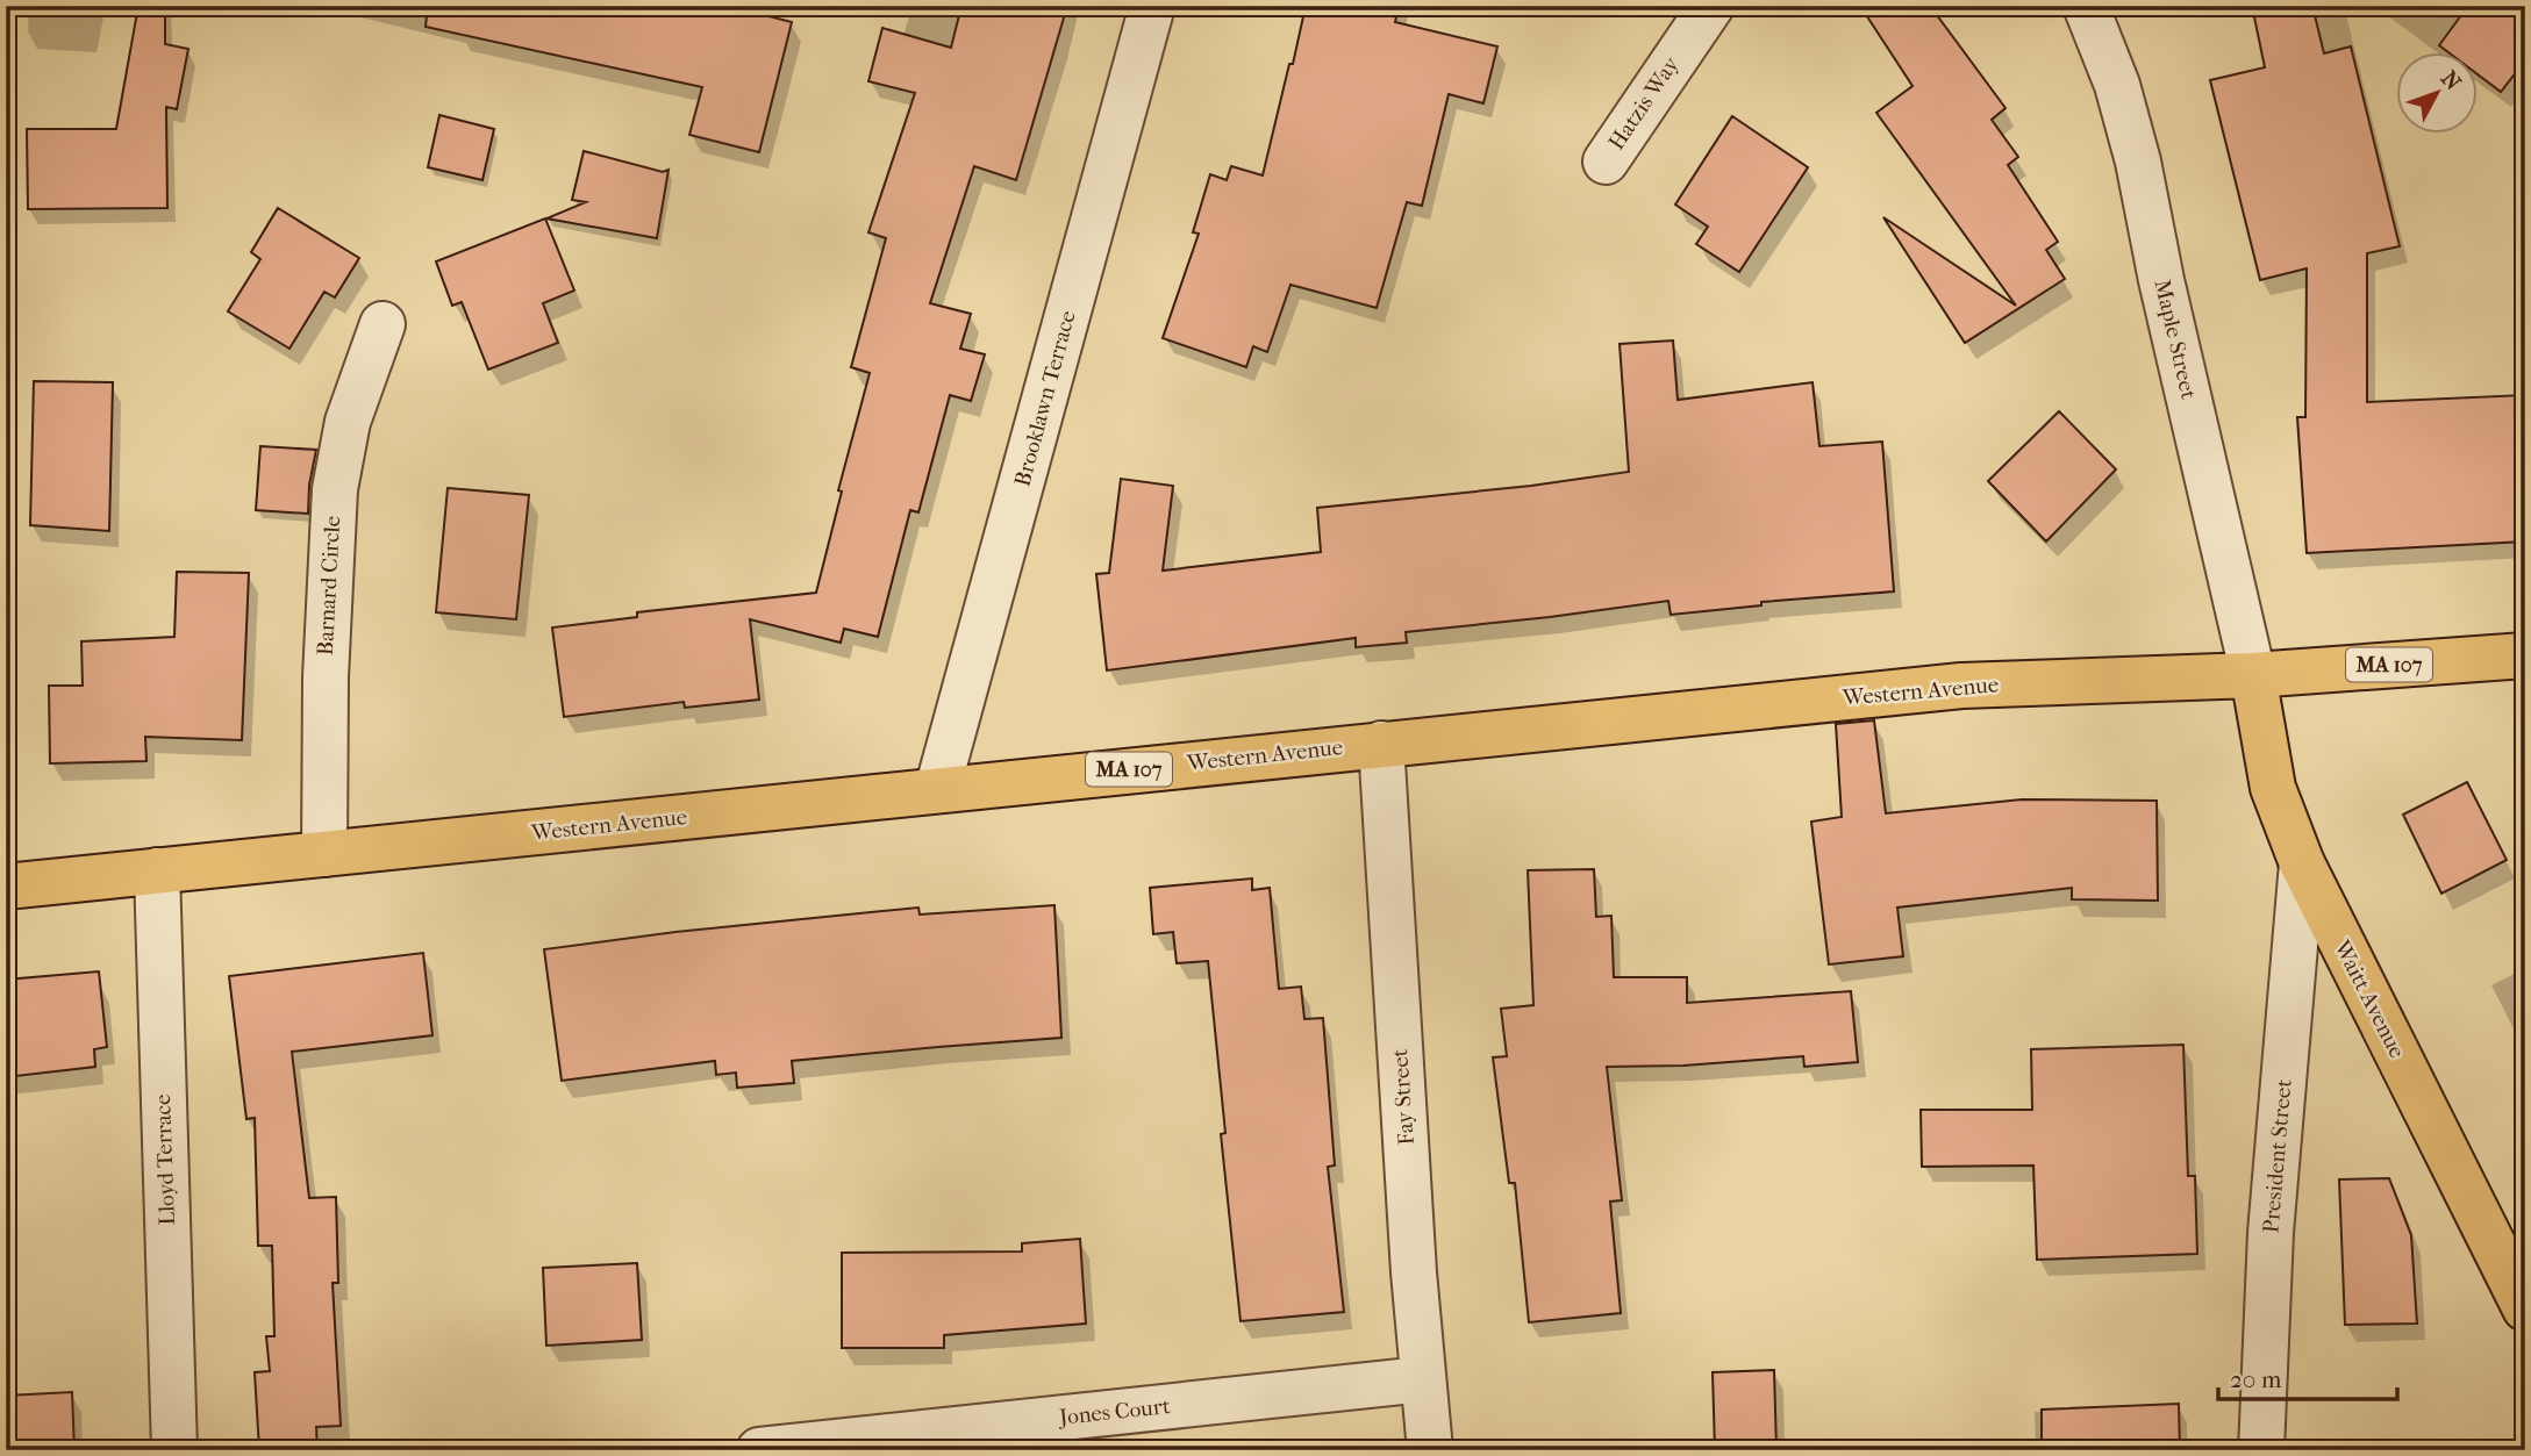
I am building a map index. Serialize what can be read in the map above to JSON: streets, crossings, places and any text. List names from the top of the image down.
{
  "streets": {
    "main road": ["MA 107", "Western Avenue", "Waitt Avenue"],
    "street": [
      "Hatzis Way",
      "Maple Street",
      "Brooklawn Terrace",
      "Barnard Circle",
      "Fay Street",
      "President Street",
      "Lloyd Terrace",
      "Jones Court"
    ]
  },
  "crossings": [
    ["Maple Street", "Western Avenue"],
    ["Maple Street", "Waitt Avenue"],
    ["Brooklawn Terrace", "Western Avenue"],
    ["Barnard Circle", "Western Avenue"],
    ["Western Avenue", "Waitt Avenue"],
    ["Western Avenue", "Fay Street"],
    ["Western Avenue", "Lloyd Terrace"],
    ["Waitt Avenue", "President Street"],
    ["Fay Street", "Jones Court"]
  ],
  "scale_bar": "20 m",
  "north": "top right"
}
